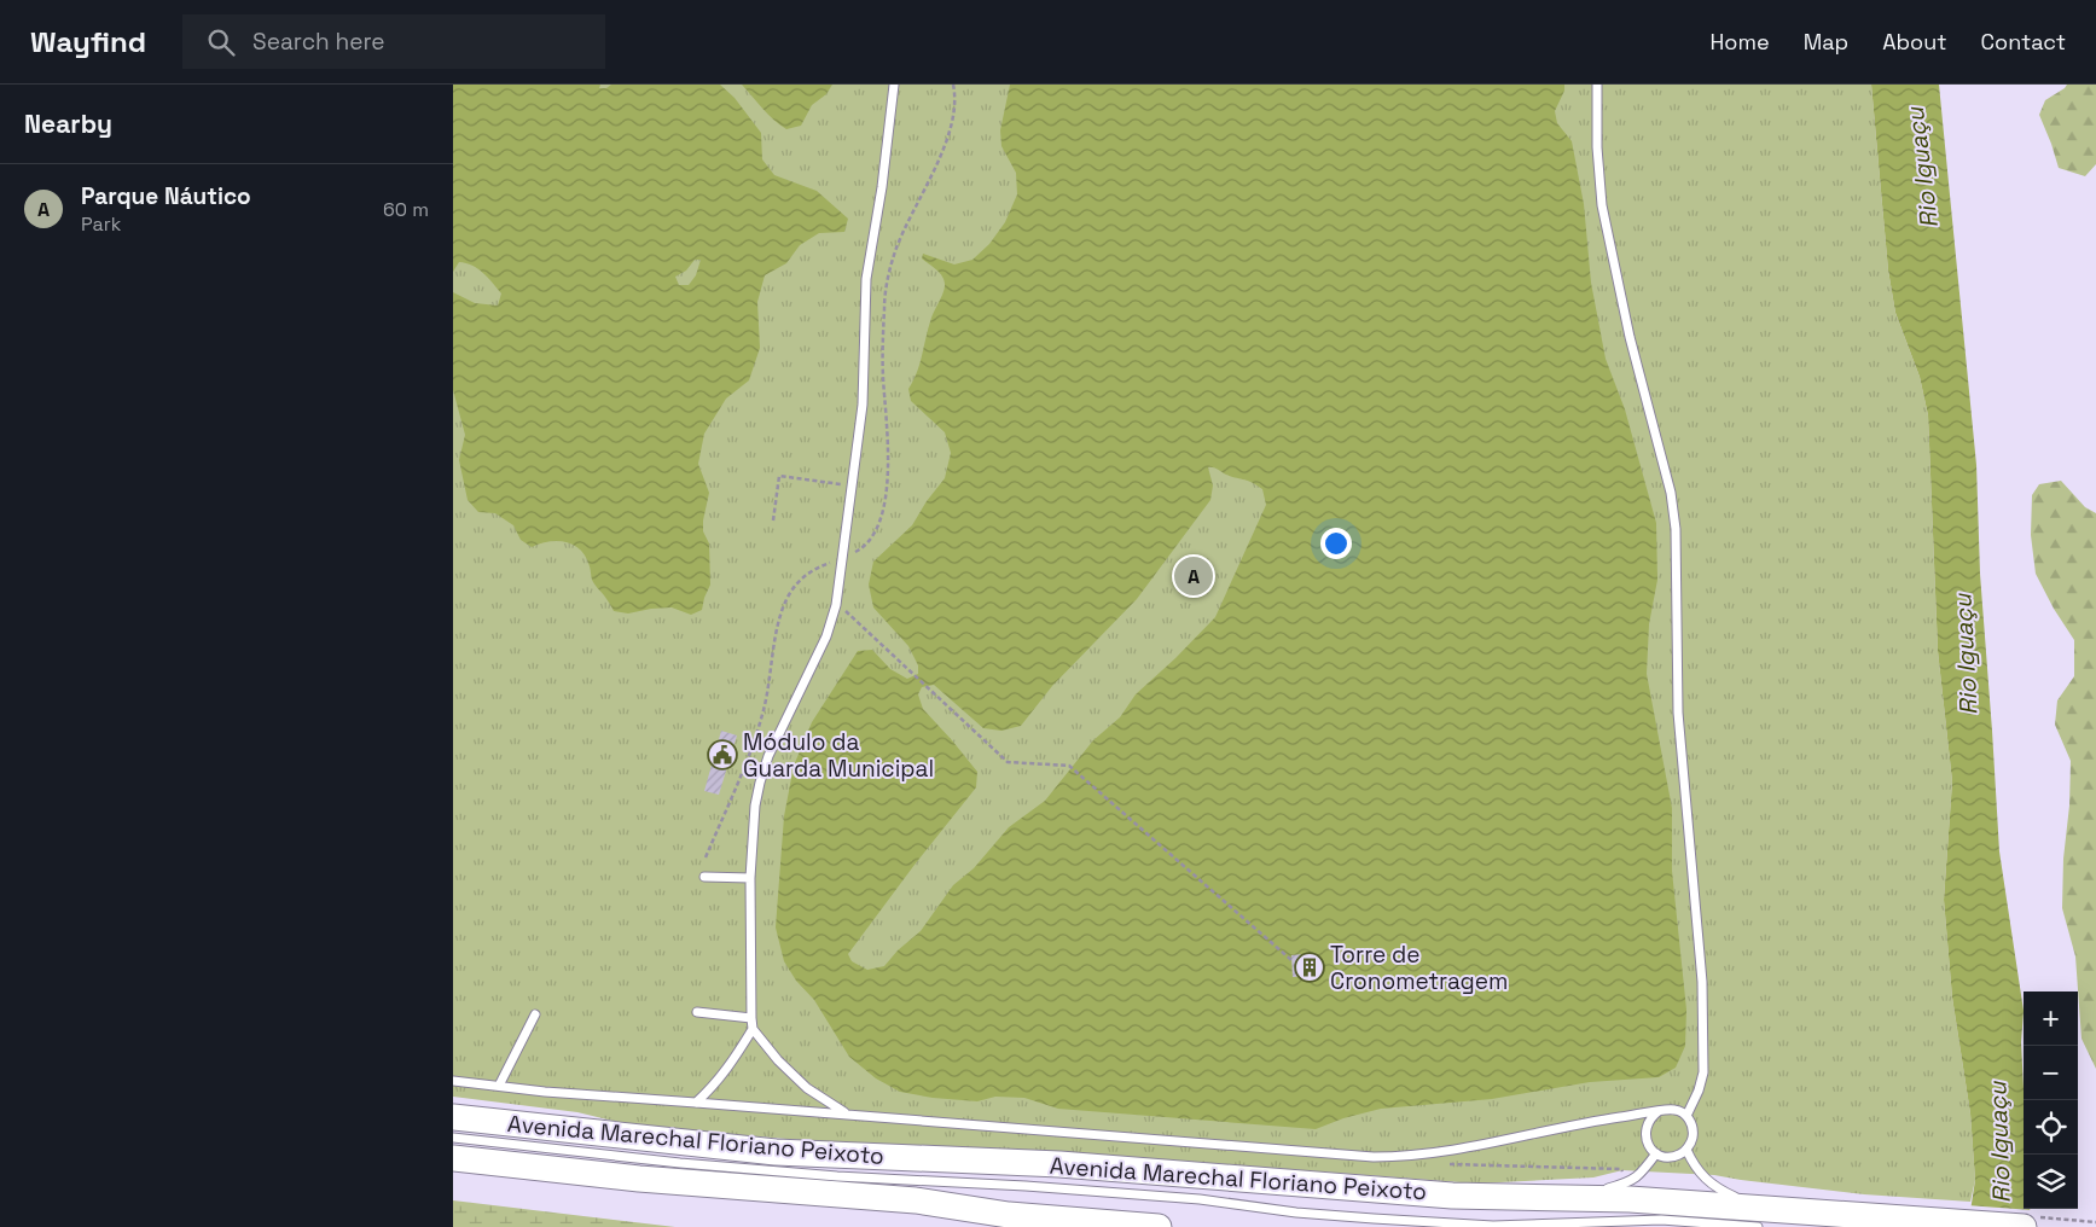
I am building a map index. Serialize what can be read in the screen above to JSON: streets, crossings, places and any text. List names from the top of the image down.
{
  "streets": {
    "main road": ["Avenida Marechal Floriano Peixoto"]
  },
  "water": ["Rio Iguaçu"],
  "places": {
    "public building": ["Módulo da Guarda Municipal"],
    "building": ["Torre de Cronometragem"]
  },
  "page": {
    "header": "Wayfind",
    "search": "Search here",
    "nav": [
      "Home",
      "Map",
      "About",
      "Contact"
    ],
    "heading": "Nearby",
    "list": [
      {
        "mark": "A",
        "name": "Parque Náutico",
        "note": "Park",
        "value": "60 m"
      }
    ],
    "pins": "A",
    "map_buttons": ["+", "−"]
  }
}
